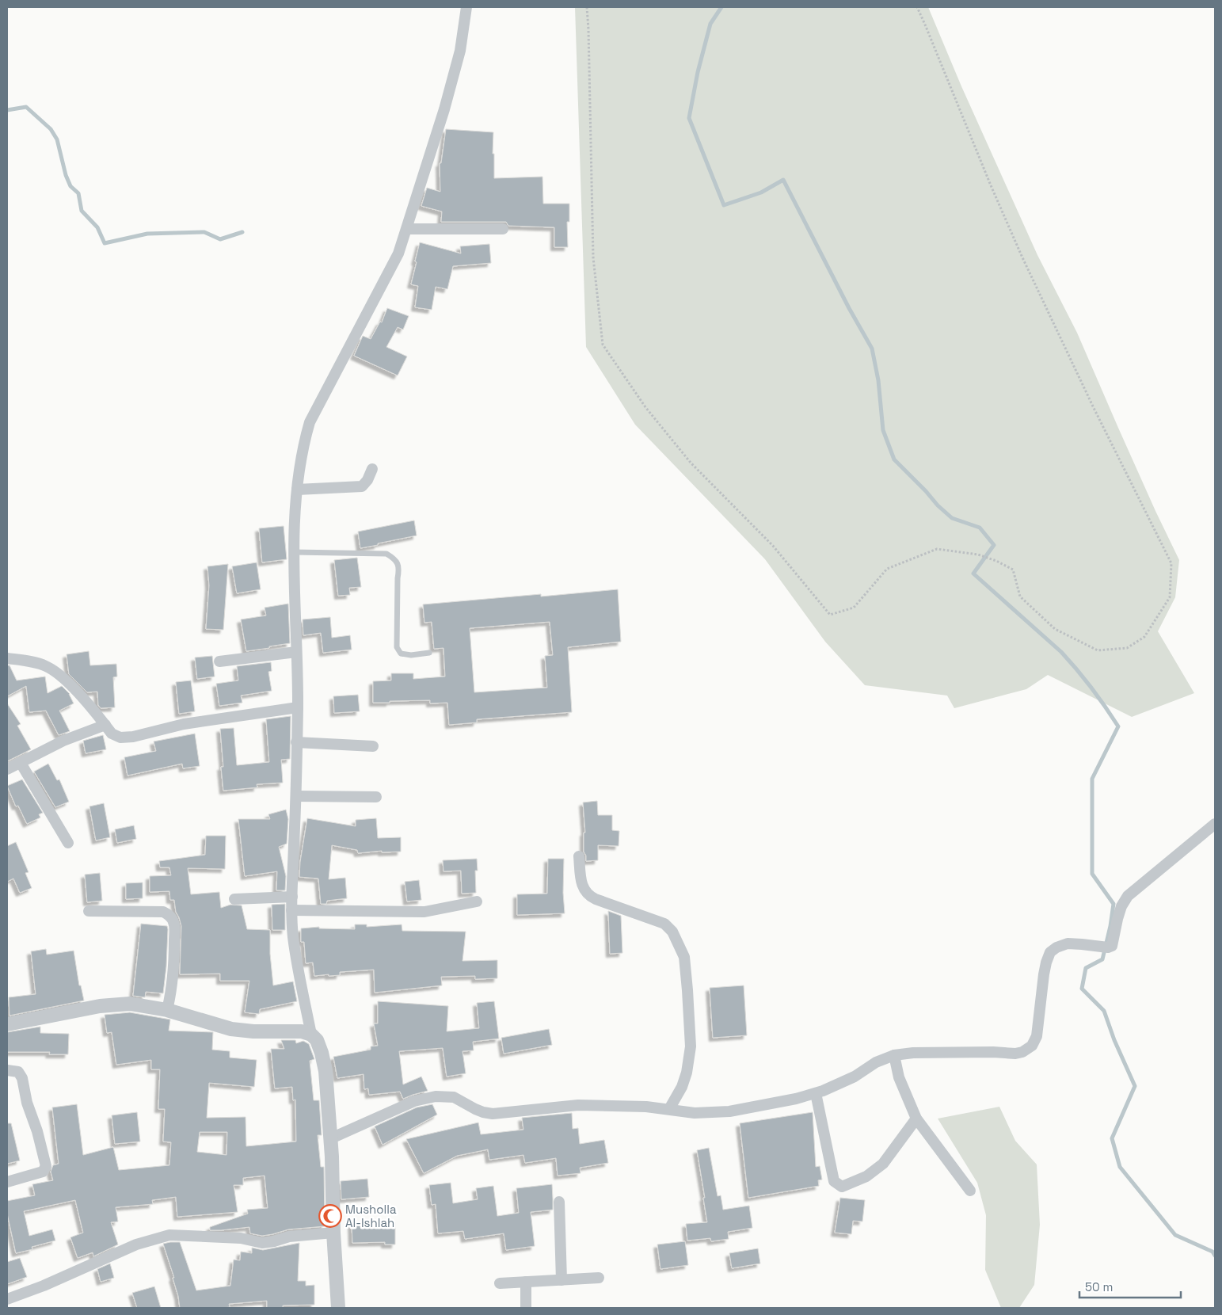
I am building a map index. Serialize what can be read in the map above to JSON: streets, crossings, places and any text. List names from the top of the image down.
{
  "places": {
    "mosque": ["Musholla Al-Ishlah"]
  },
  "scale_bar": "50 m"
}
